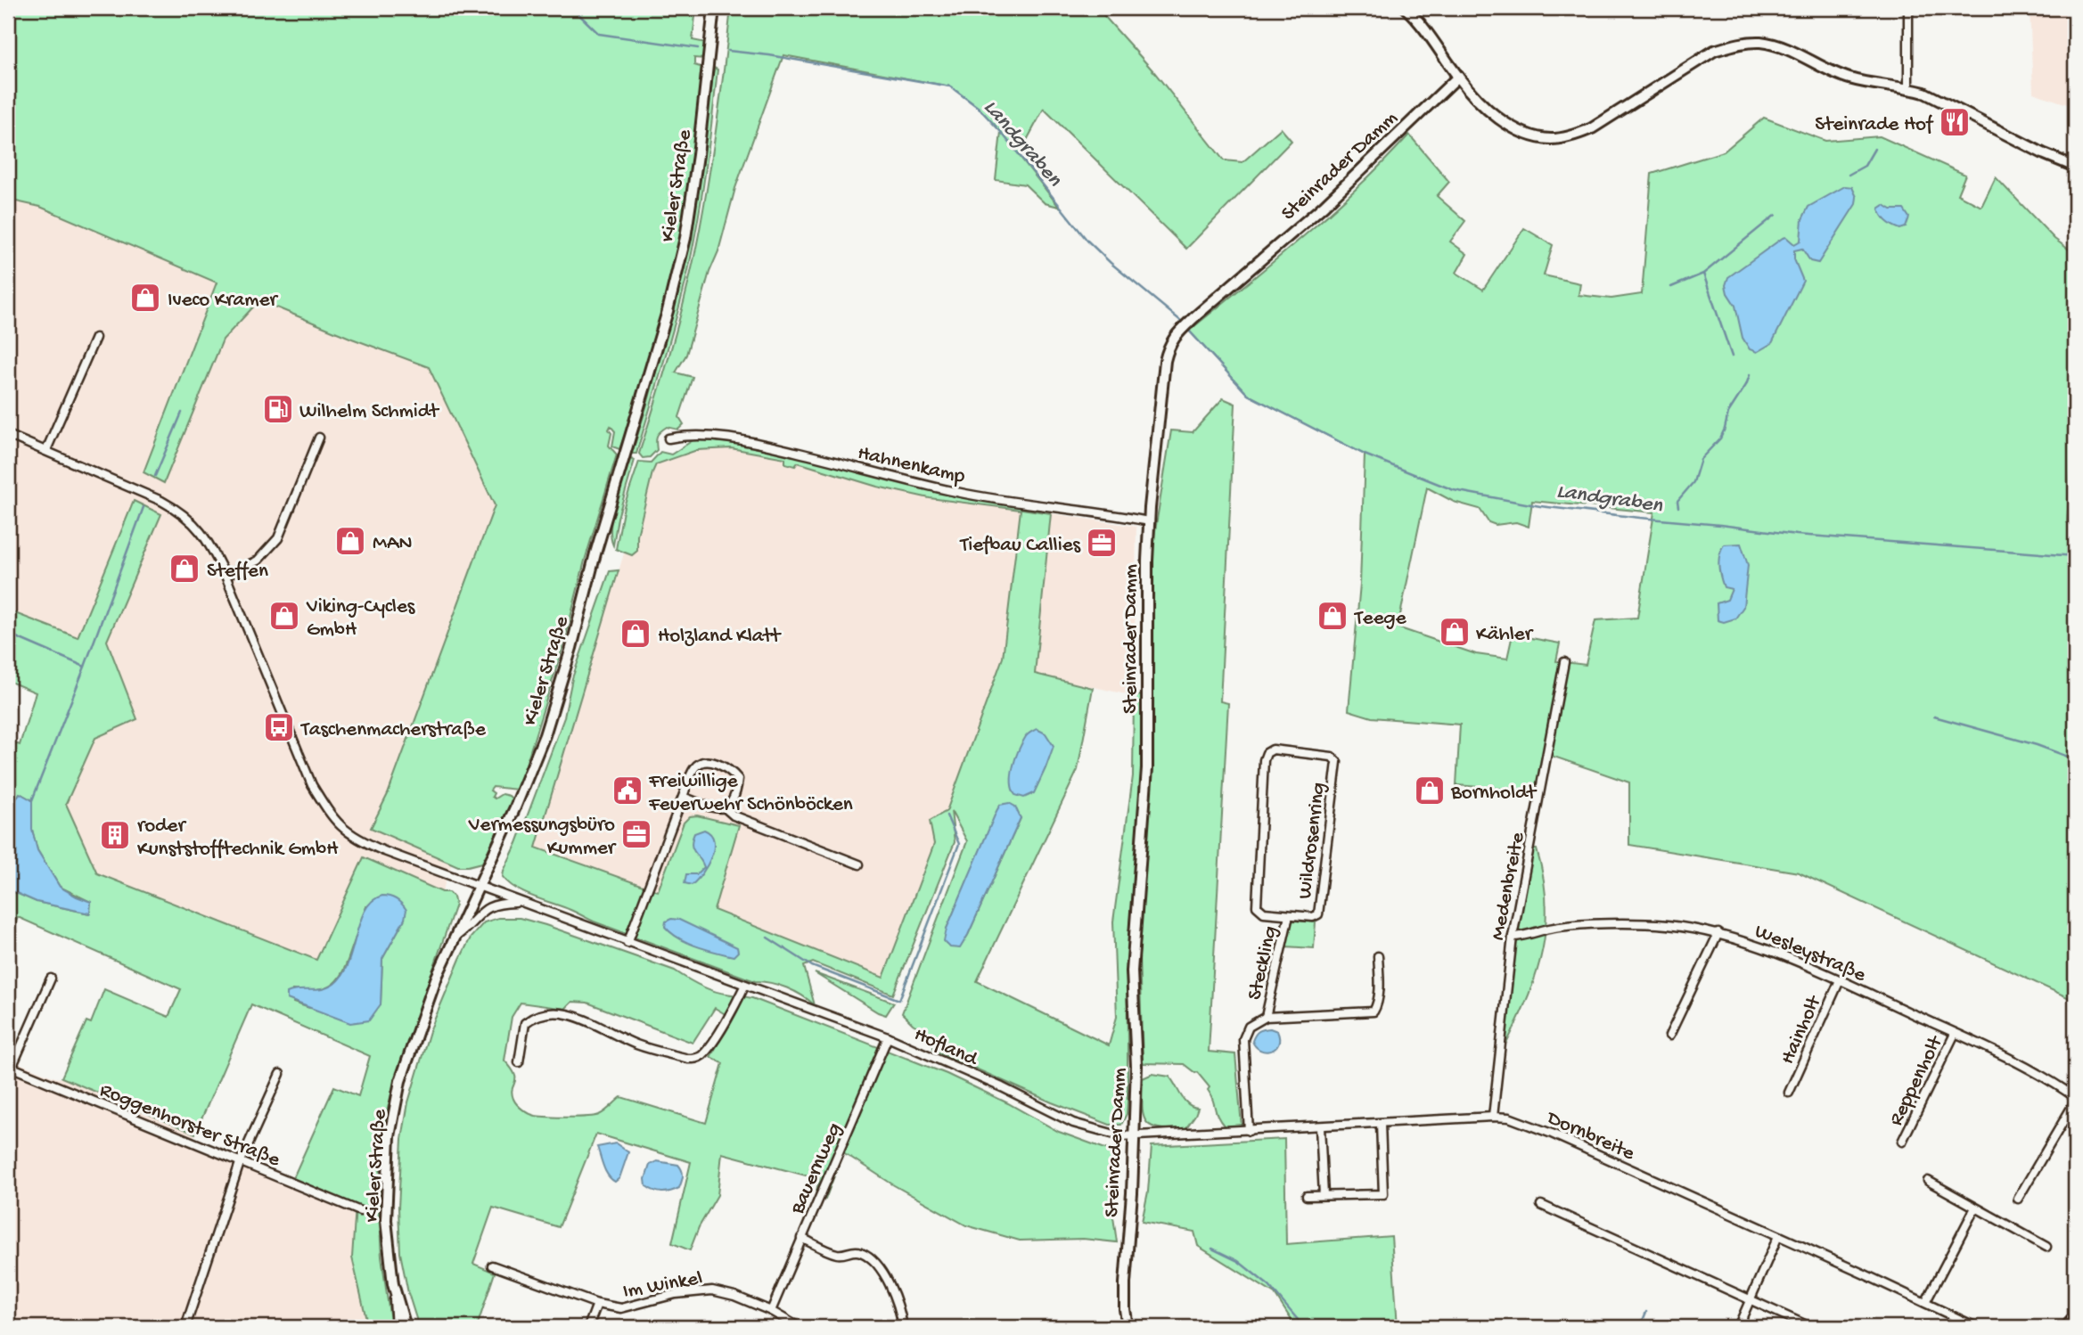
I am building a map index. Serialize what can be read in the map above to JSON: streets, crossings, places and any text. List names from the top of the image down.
{
  "streets": {
    "main road": ["Steinrader Damm", "Kieler Straße"],
    "street": [
      "Hahnenkamp",
      "Wildrosenring",
      "Medenbreite",
      "Wesleystraße",
      "Steckling",
      "Hainholt",
      "Hofland",
      "Reppenholt",
      "Roggenhorster Straße",
      "Dornbreite",
      "Bauernweg",
      "Im Winkel"
    ]
  },
  "crossings": [
    ["Steinrader Damm", "Hahnenkamp"],
    ["Steinrader Damm", "Hofland"],
    ["Steinrader Damm", "Dornbreite"],
    ["Kieler Straße", "Hofland"],
    ["Wildrosenring", "Steckling"],
    ["Medenbreite", "Wesleystraße"],
    ["Medenbreite", "Dornbreite"],
    ["Wesleystraße", "Hainholt"],
    ["Wesleystraße", "Reppenholt"],
    ["Hofland", "Dornbreite"],
    ["Hofland", "Bauernweg"],
    ["Bauernweg", "Im Winkel"]
  ],
  "water": ["Landgraben"],
  "places": {
    "restaurant": ["Steinrade Hof"],
    "shop": [
      "Iveco Kramer",
      "MAN",
      "Steffen",
      "Viking-Cycles GmbH",
      "Teege",
      "Kähler",
      "Holzland Klatt",
      "Bornholdt"
    ],
    "fuel station": ["Wilhelm Schmidt"],
    "office": ["Tiefbau Callies", "Vermessungsbüro Kummer"],
    "bus stop": ["Taschenmacherstraße"],
    "public building": ["Freiwillige Feuerwehr Schönböcken"],
    "building": ["roder Kunststofftechnik GmbH"]
  }
}
